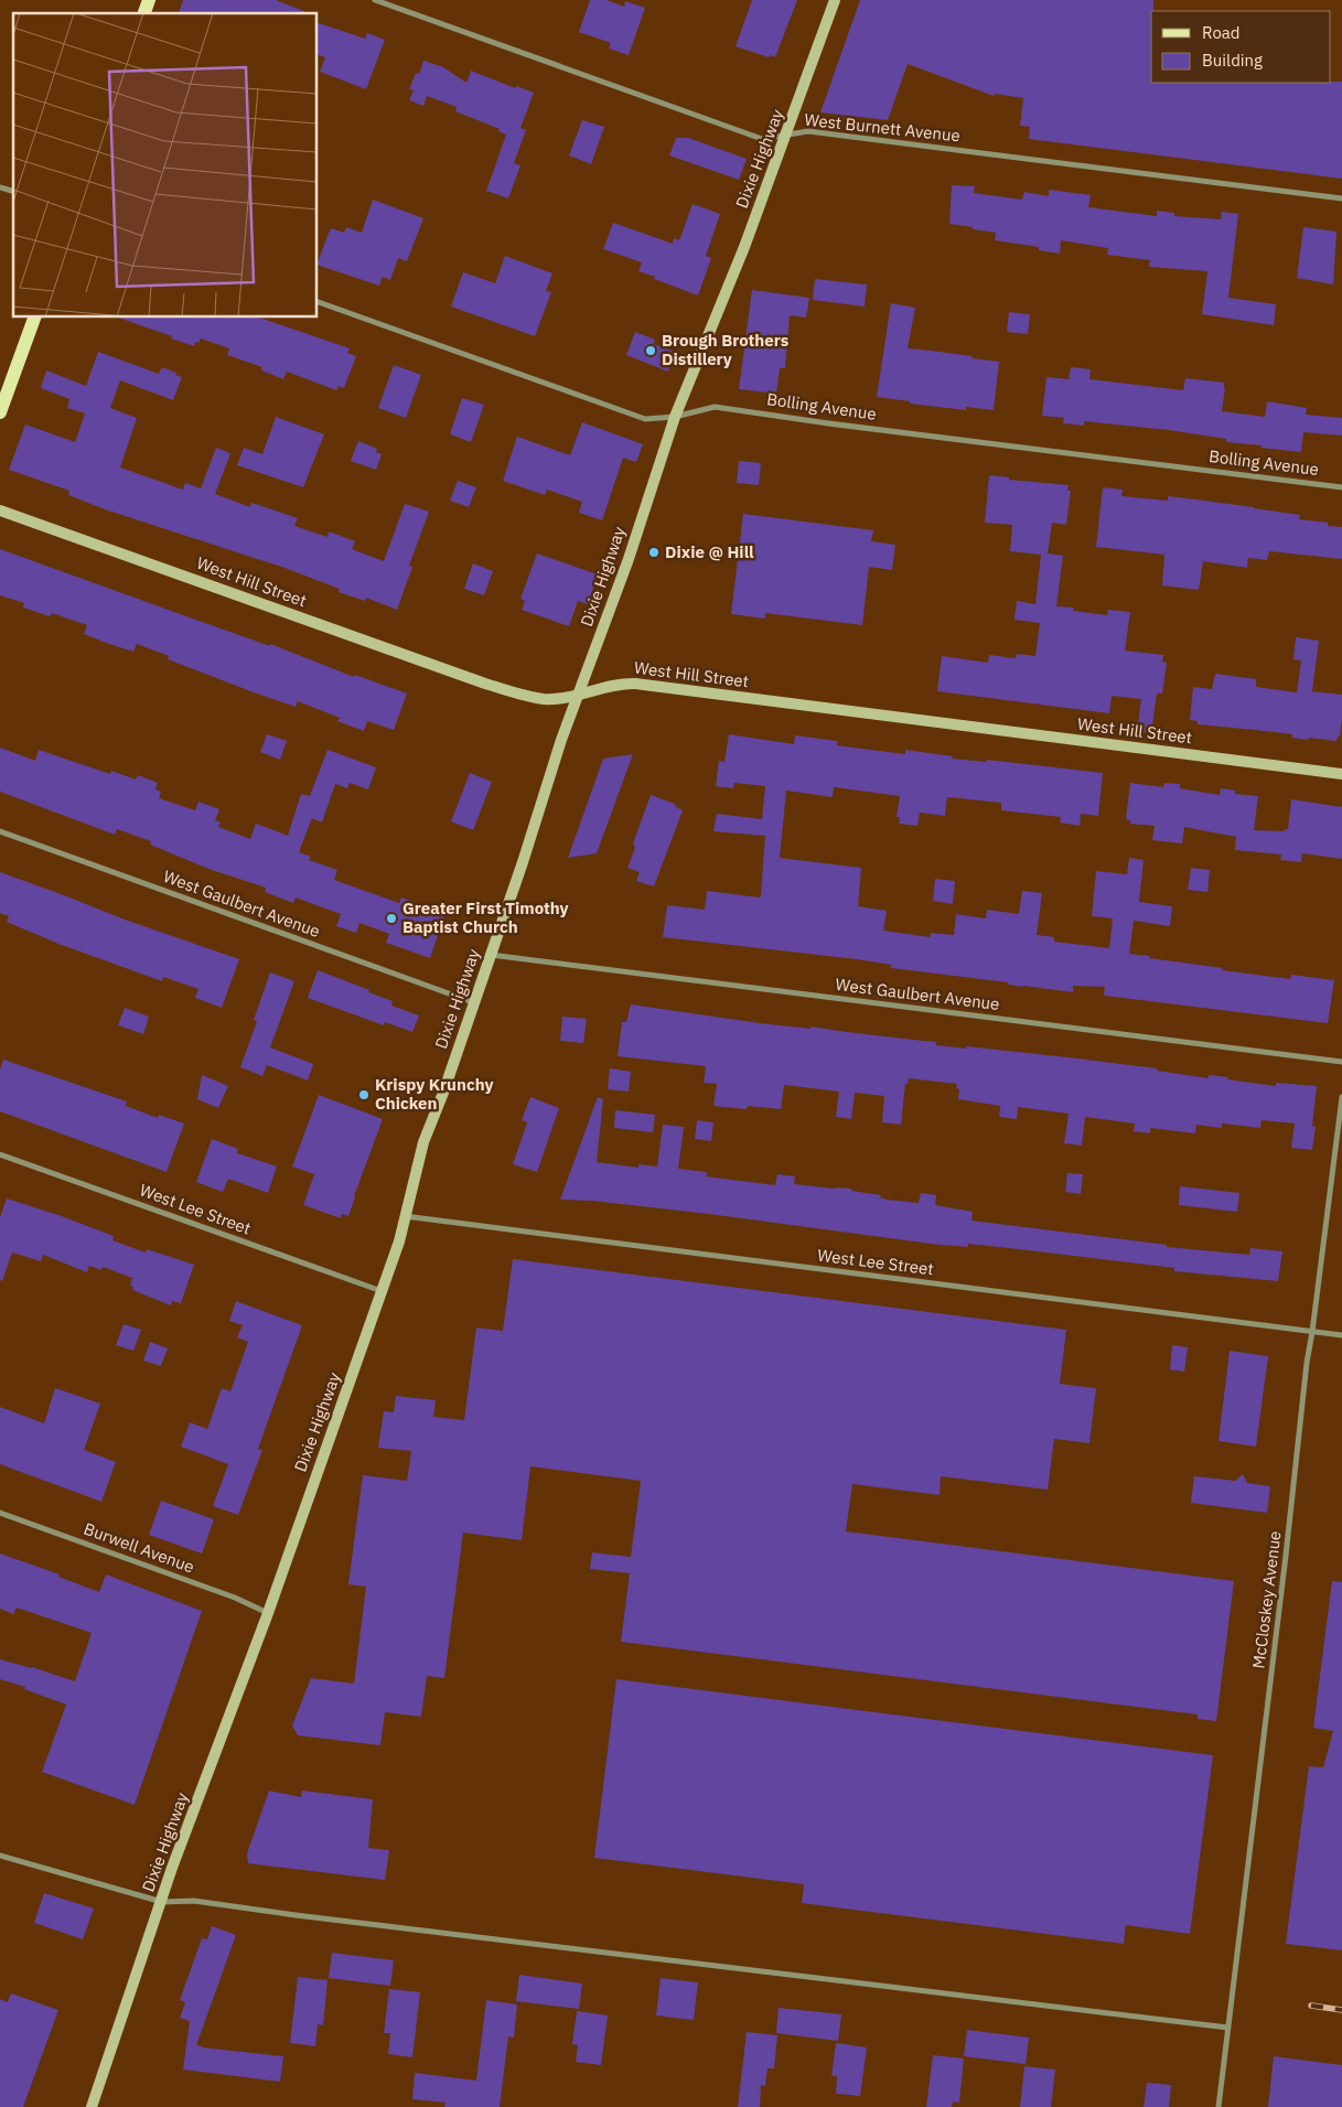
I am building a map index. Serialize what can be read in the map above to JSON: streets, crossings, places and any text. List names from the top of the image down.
{
  "streets": {
    "street": [
      "West Burnett Avenue",
      "Dixie Highway",
      "Bolling Avenue",
      "West Hill Street",
      "West Gaulbert Avenue",
      "West Lee Street",
      "Burwell Avenue",
      "McCloskey Avenue"
    ]
  },
  "crossings": [
    ["West Burnett Avenue", "Dixie Highway"],
    ["Dixie Highway", "Bolling Avenue"],
    ["Dixie Highway", "West Hill Street"],
    ["Dixie Highway", "West Gaulbert Avenue"],
    ["Dixie Highway", "West Lee Street"],
    ["Dixie Highway", "Burwell Avenue"],
    ["West Lee Street", "McCloskey Avenue"]
  ],
  "places": [
    "Brough Brothers Distillery",
    "Dixie @ Hill",
    "Greater First Timothy Baptist Church",
    "Krispy Krunchy Chicken"
  ],
  "legend": ["Road", "Building"]
}
